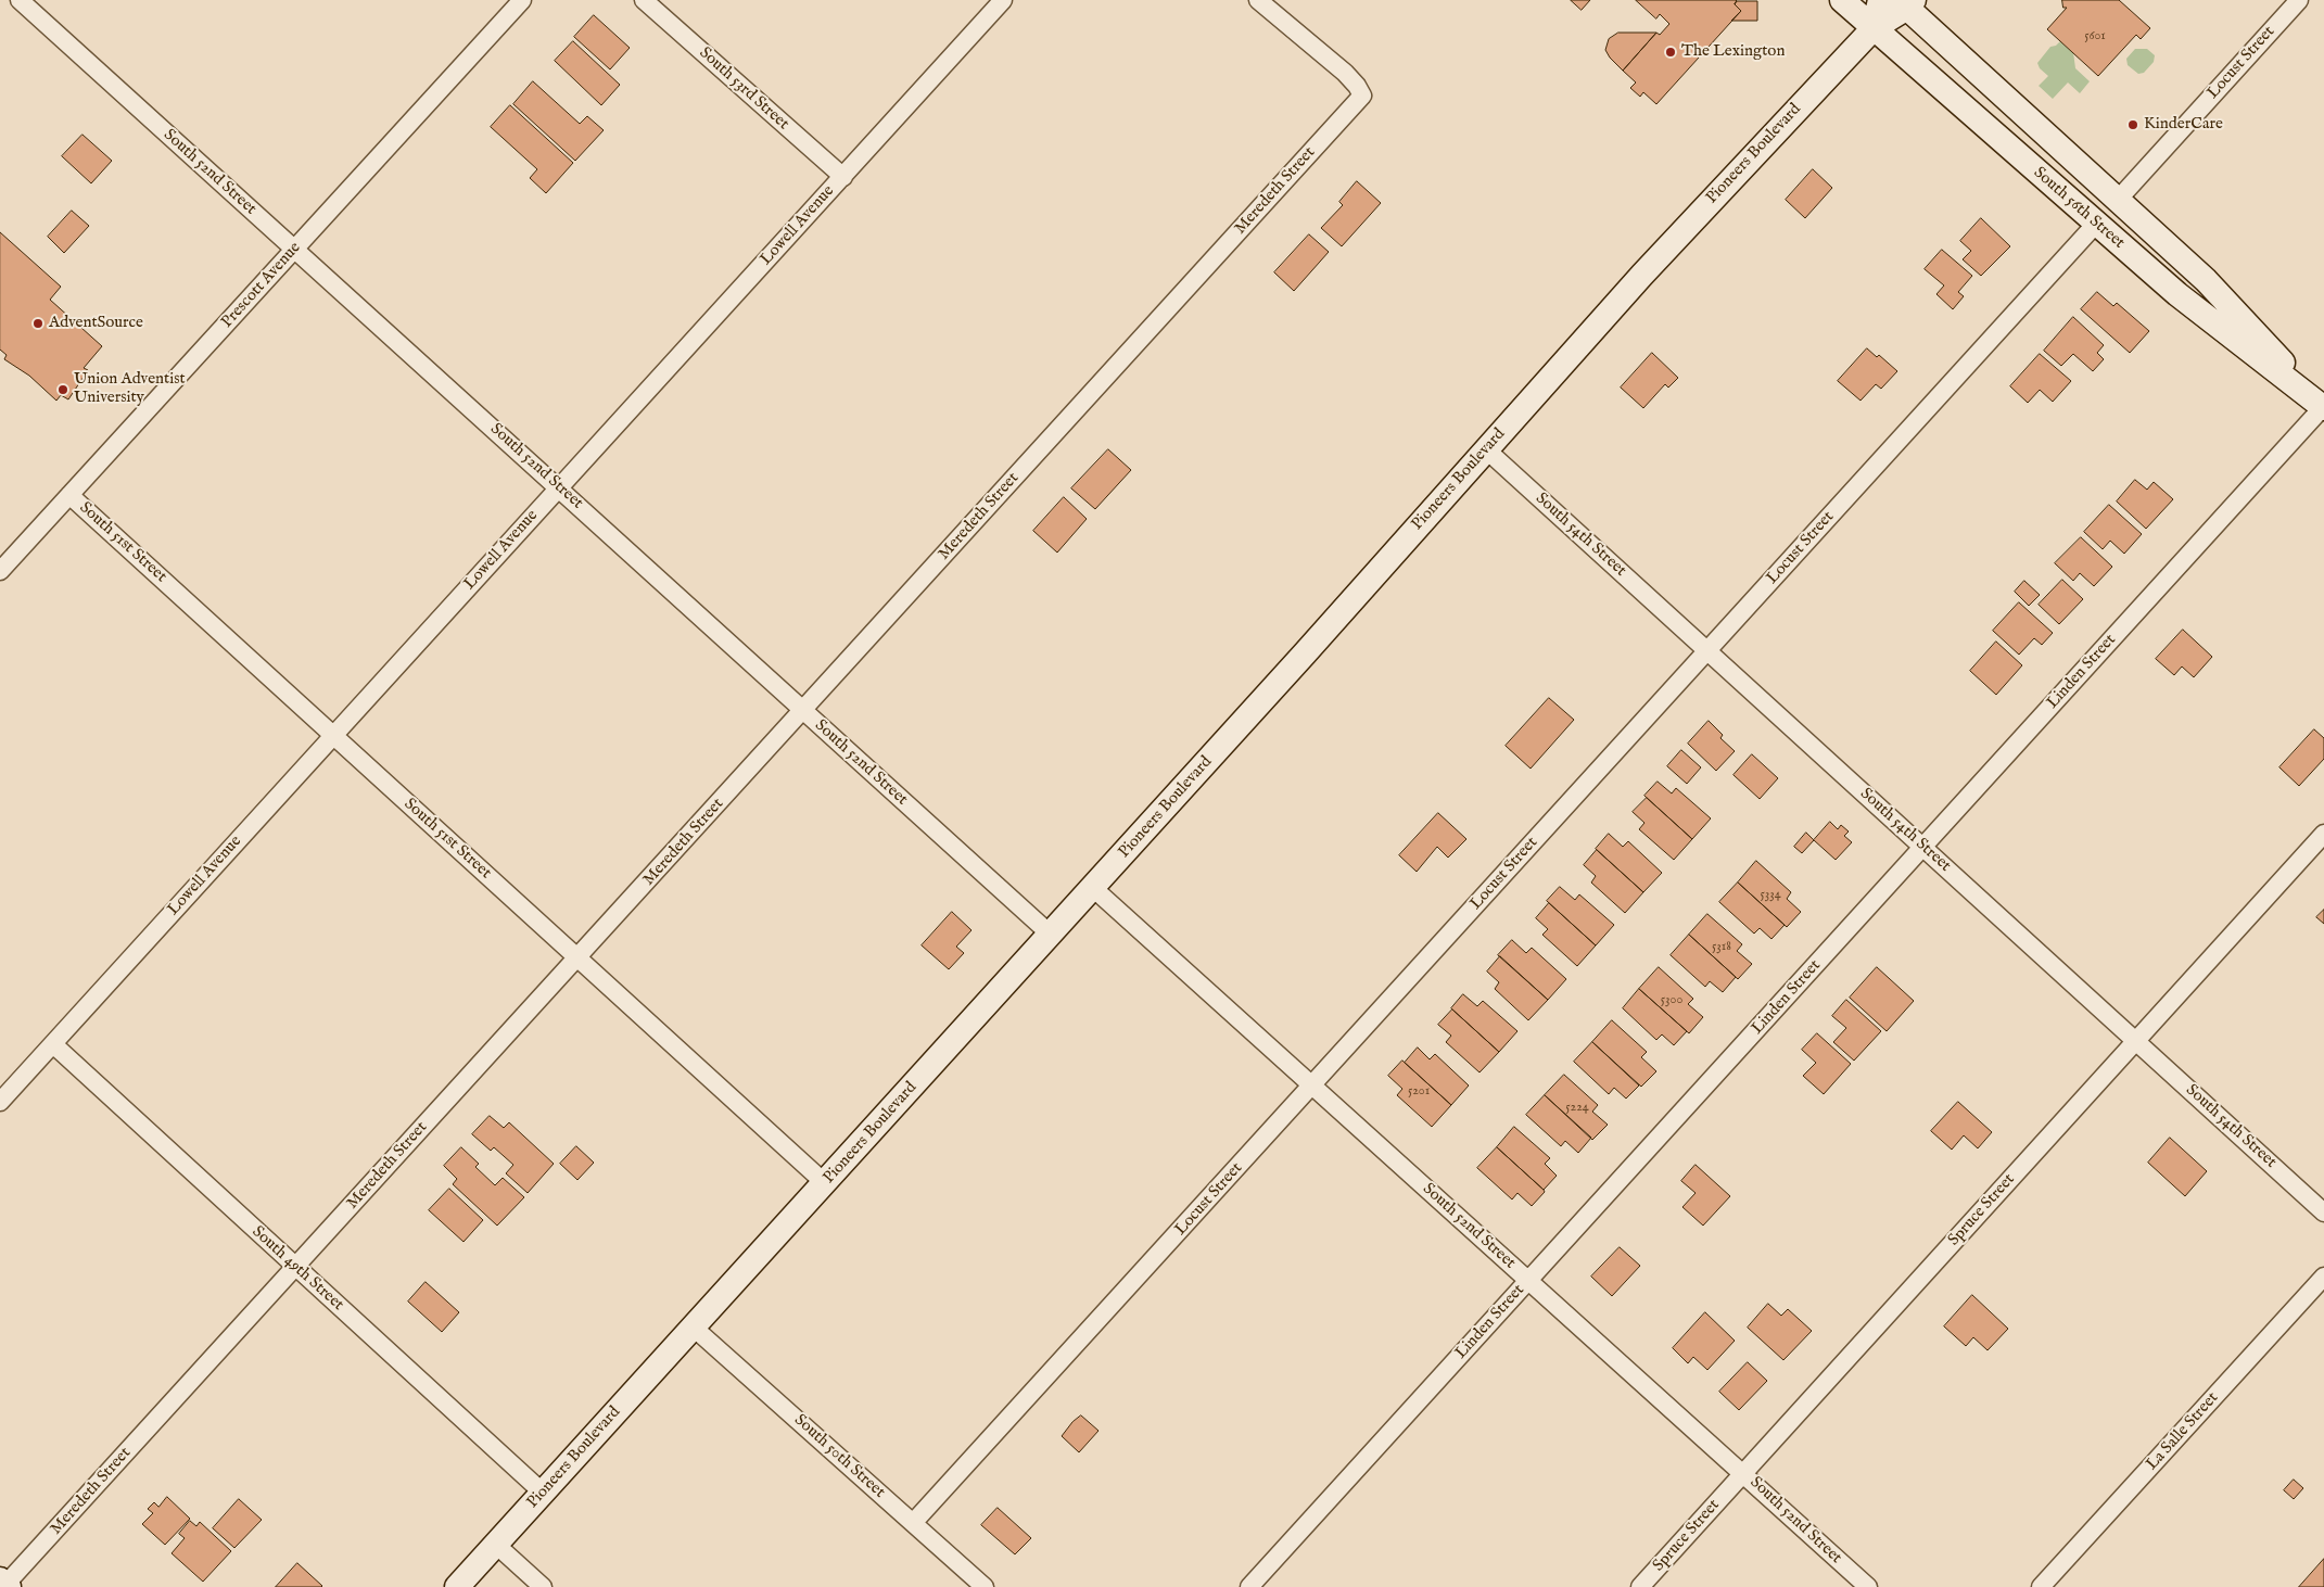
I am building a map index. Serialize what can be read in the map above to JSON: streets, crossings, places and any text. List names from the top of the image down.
{
  "streets": {
    "main road": ["Pioneers Boulevard", "South 56th Street"],
    "street": [
      "Locust Street",
      "South 53rd Street",
      "South 52nd Street",
      "Meredeth Street",
      "Lowell Avenue",
      "Prescott Avenue",
      "South 54th Street",
      "South 51st Street",
      "Linden Street",
      "Spruce Street",
      "South 49th Street",
      "La Salle Street",
      "South 50th Street"
    ]
  },
  "crossings": [
    ["Locust Street", "South 52nd Street"],
    ["Locust Street", "South 56th Street"],
    ["Locust Street", "South 54th Street"],
    ["Locust Street", "South 50th Street"],
    ["South 53rd Street", "Lowell Avenue"],
    ["Pioneers Boulevard", "South 52nd Street"],
    ["Pioneers Boulevard", "South 56th Street"],
    ["Pioneers Boulevard", "South 54th Street"],
    ["Pioneers Boulevard", "South 51st Street"],
    ["Pioneers Boulevard", "South 49th Street"],
    ["Pioneers Boulevard", "South 50th Street"],
    ["South 52nd Street", "Meredeth Street"],
    ["South 52nd Street", "Lowell Avenue"],
    ["South 52nd Street", "Prescott Avenue"],
    ["South 52nd Street", "Linden Street"],
    ["South 52nd Street", "Spruce Street"],
    ["Meredeth Street", "South 51st Street"],
    ["Meredeth Street", "South 49th Street"],
    ["South 56th Street", "Linden Street"],
    ["Lowell Avenue", "South 51st Street"],
    ["Lowell Avenue", "South 49th Street"],
    ["Prescott Avenue", "South 51st Street"],
    ["South 54th Street", "Linden Street"],
    ["South 54th Street", "Spruce Street"]
  ],
  "places": [
    "The Lexington",
    "KinderCare",
    "AdventSource",
    "Union Adventist University"
  ],
  "house_numbers": [
    "5601",
    "5334",
    "5318",
    "5300",
    "5201",
    "5224"
  ]
}
